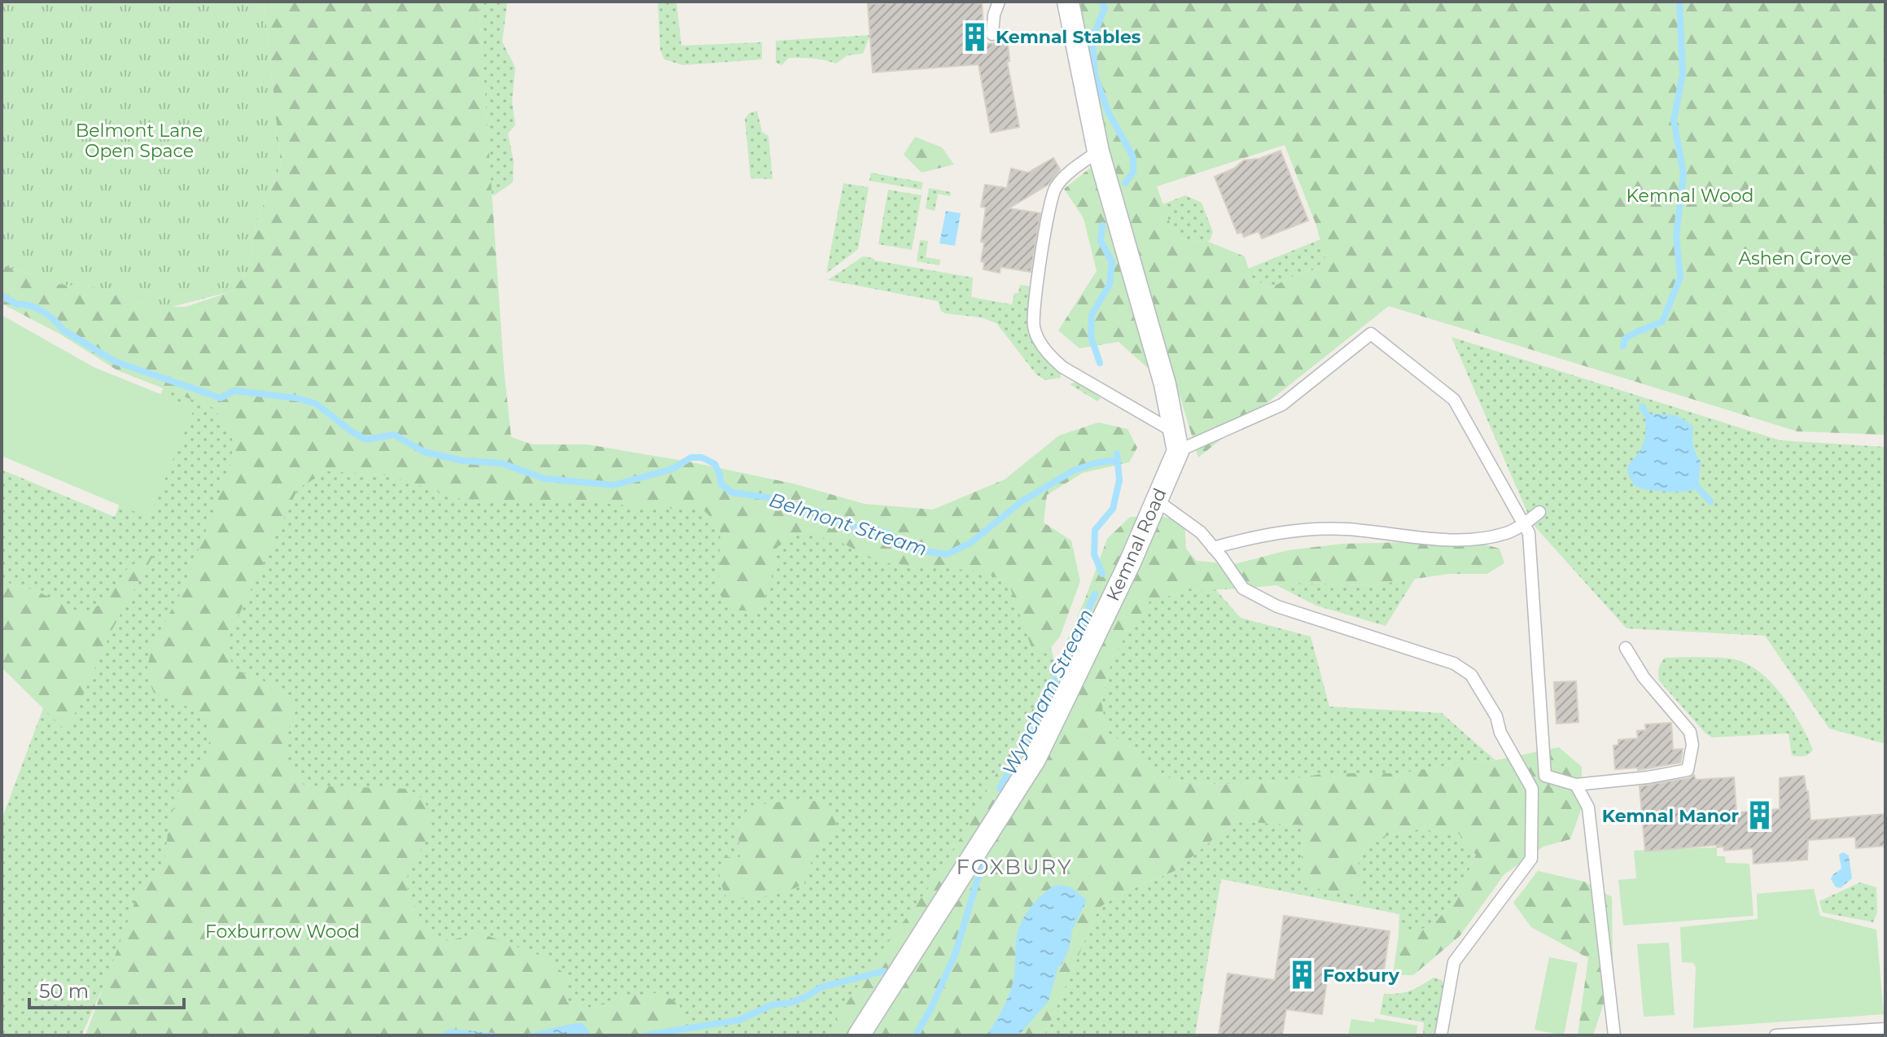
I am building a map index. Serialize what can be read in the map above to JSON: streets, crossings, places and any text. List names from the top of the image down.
{
  "streets": {
    "street": ["Kemnal Road"]
  },
  "districts": ["FOXBURY"],
  "water": ["Belmont Stream", "Wyncham Stream"],
  "parks": [
    "Belmont Lane Open Space",
    "Kemnal Wood",
    "Ashen Grove",
    "Foxburrow Wood"
  ],
  "places": {
    "building": ["Kemnal Stables", "Kemnal Manor", "Foxbury"]
  },
  "scale_bar": "50 m"
}
